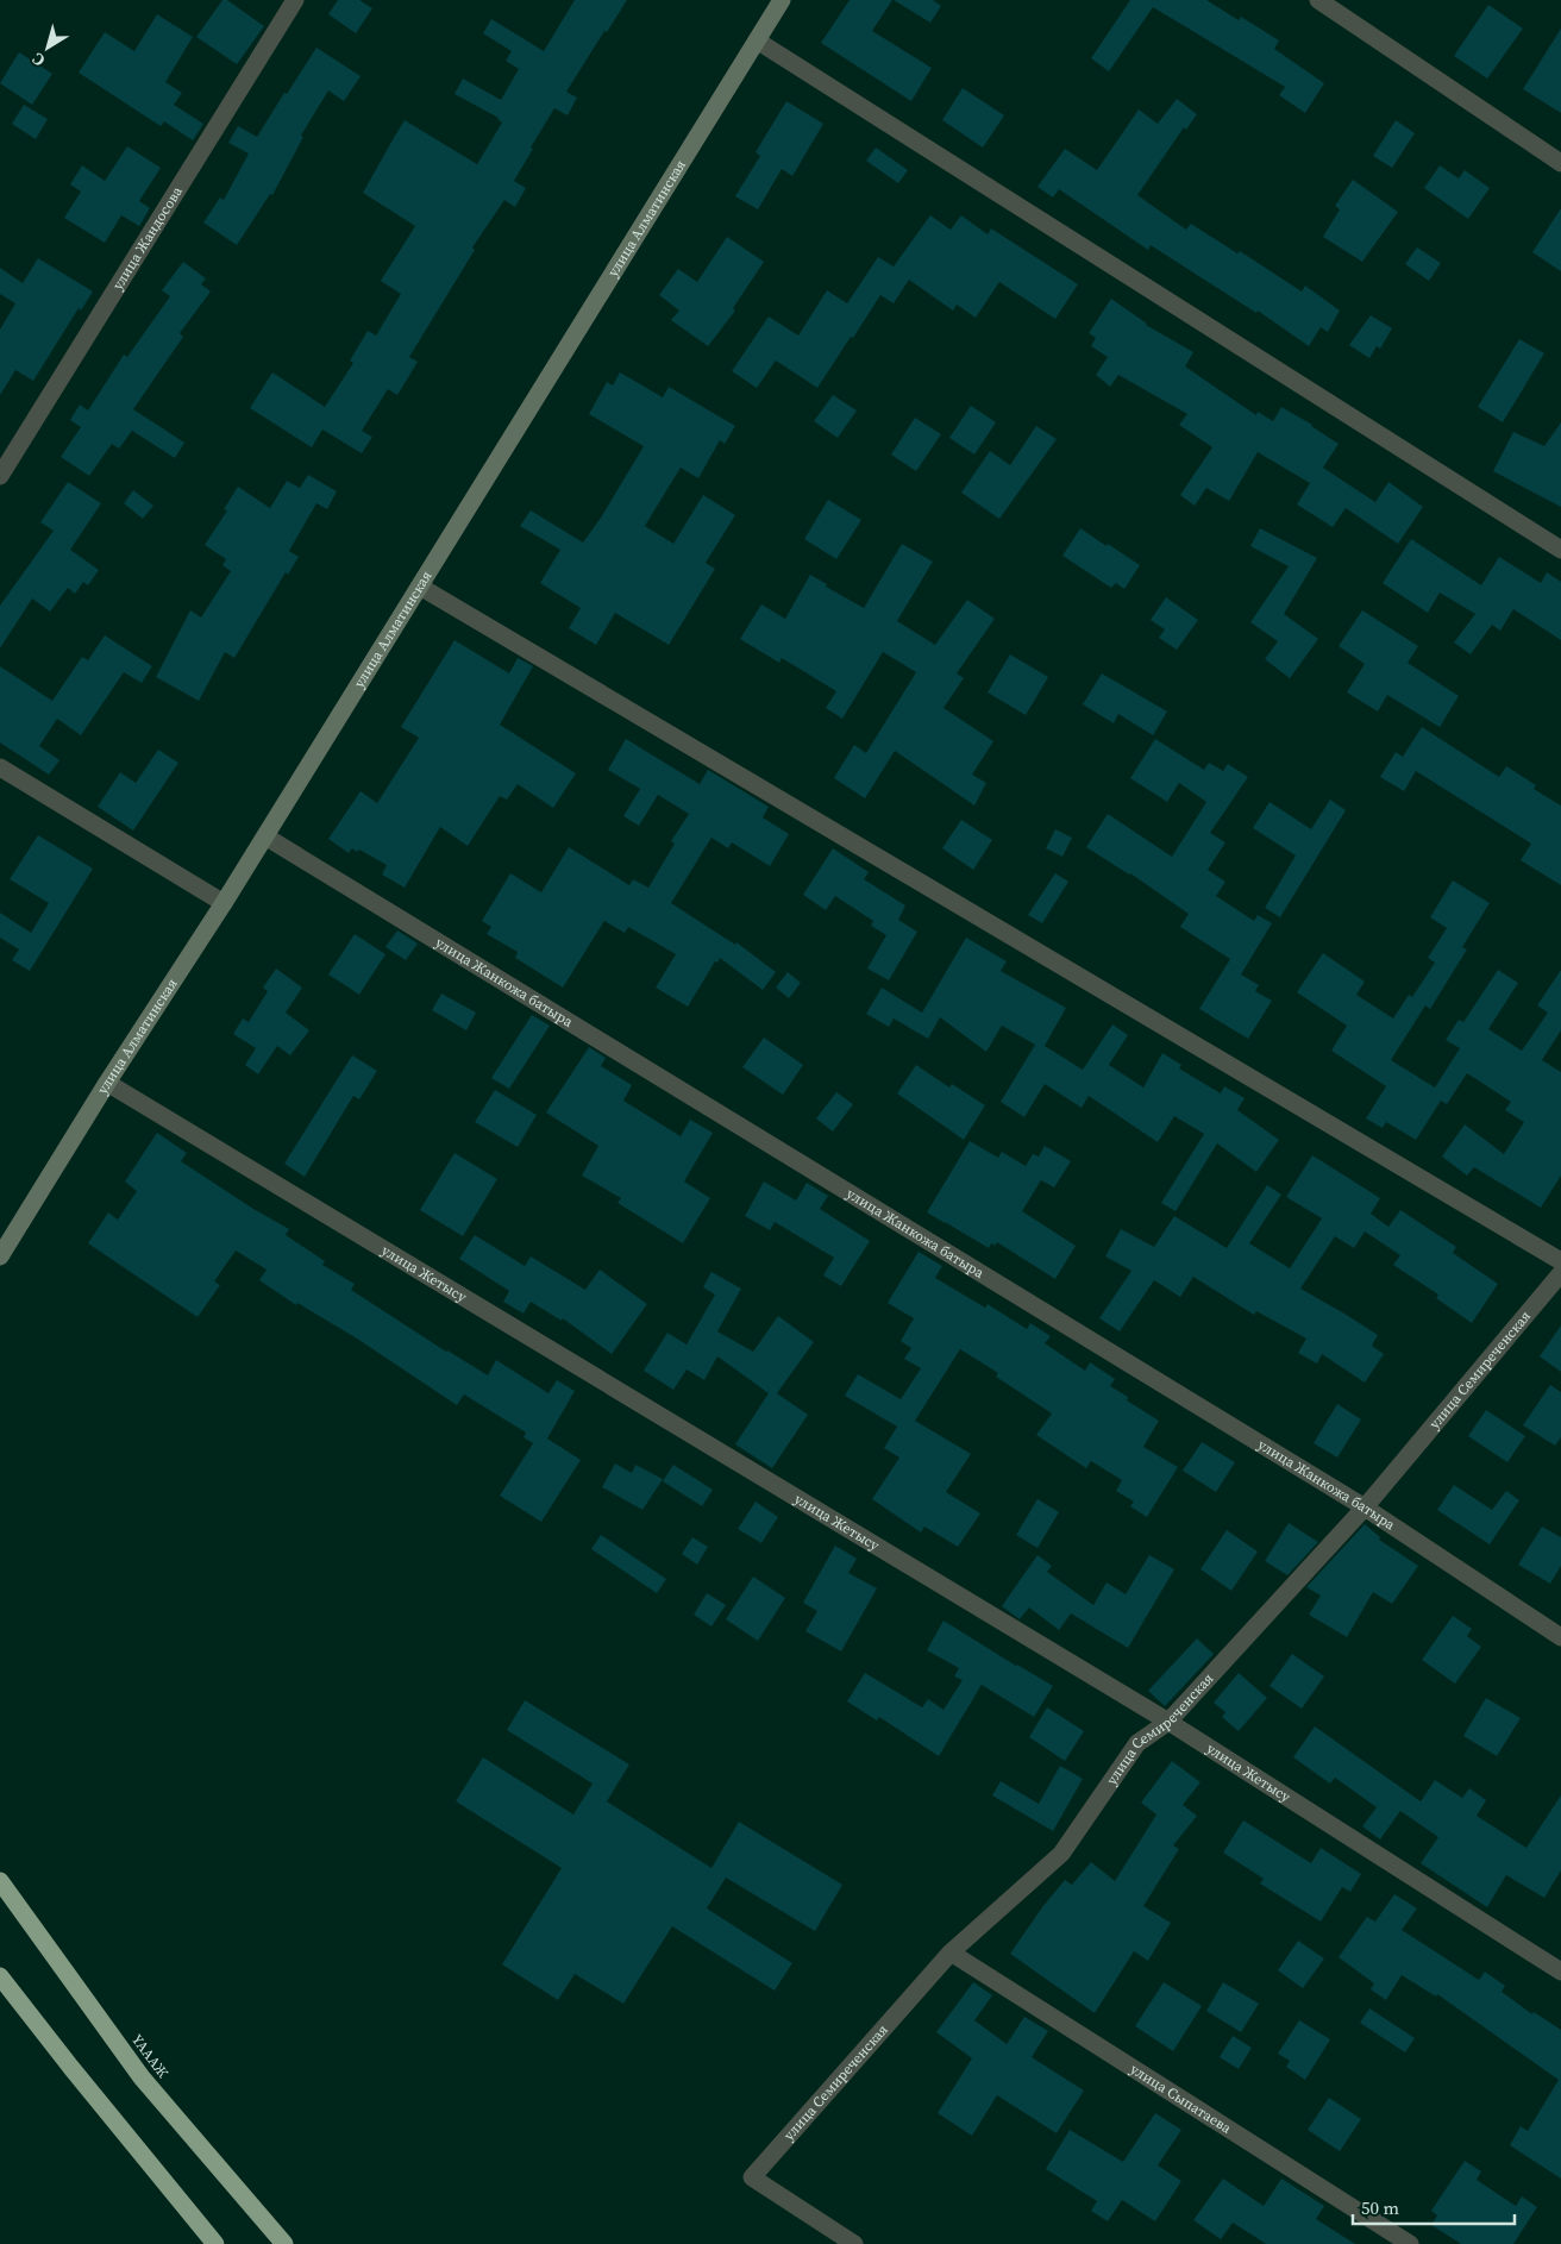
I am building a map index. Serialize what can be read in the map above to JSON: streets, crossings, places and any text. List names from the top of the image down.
{
  "streets": {
    "highway": ["ҮАААЖ"],
    "street": [
      "улица Алматинская",
      "улица Жандосова",
      "улица Жанкожа батыра",
      "улица Жетысу",
      "улица Семиреченская",
      "улица Сыпатаева"
    ]
  },
  "crossings": [
    ["улица Алматинская", "улица Жанкожа батыра"],
    ["улица Алматинская", "улица Жетысу"],
    ["улица Жанкожа батыра", "улица Семиреченская"],
    ["улица Жетысу", "улица Семиреченская"],
    ["улица Семиреченская", "улица Сыпатаева"]
  ],
  "scale_bar": "50 m",
  "north": "bottom left"
}
